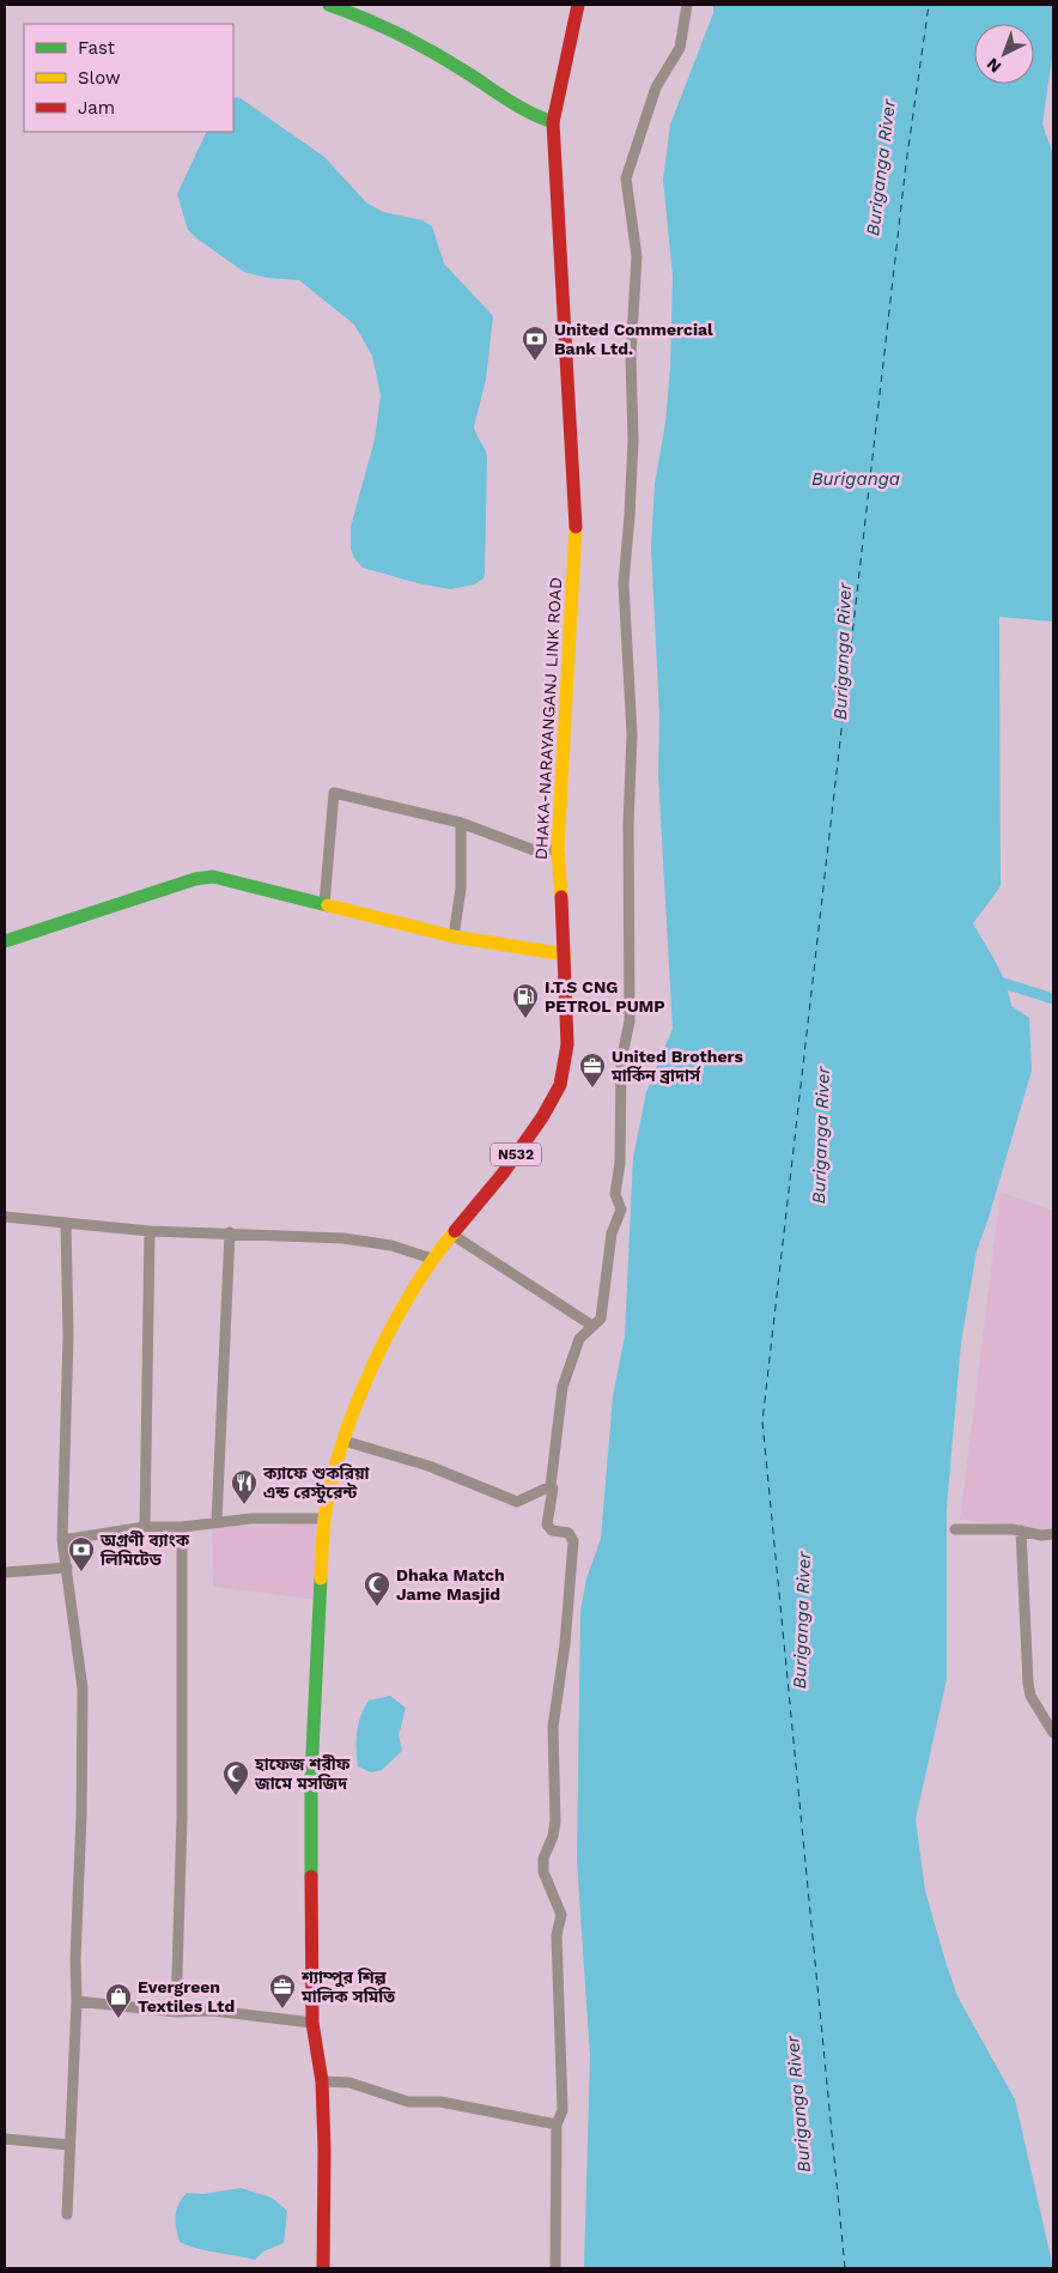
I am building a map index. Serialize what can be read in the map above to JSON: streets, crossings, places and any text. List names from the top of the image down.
{
  "streets": {
    "main road": ["DHAKA-NARAYANGANJ LINK ROAD", "N532"]
  },
  "water": ["Buriganga River", "Buriganga"],
  "places": {
    "bank": ["United Commercial Bank Ltd.", "অগ্রণী ব্যাংক লিমিটেড"],
    "fuel station": ["I.T.S CNG PETROL PUMP"],
    "office": ["United Brothers মার্কিন ব্রাদার্স", "শ্যাম্পুর শিল্প মালিক সমিতি"],
    "restaurant": ["ক্যাফে শুকরিয়া এন্ড রেস্টুরেন্ট"],
    "mosque": ["Dhaka Match Jame Masjid", "হাফেজ শরীফ জামে মসজিদ"],
    "shop": ["Evergreen Textiles Ltd"]
  },
  "legend": ["Fast", "Slow", "Jam"],
  "north": "bottom left"
}
